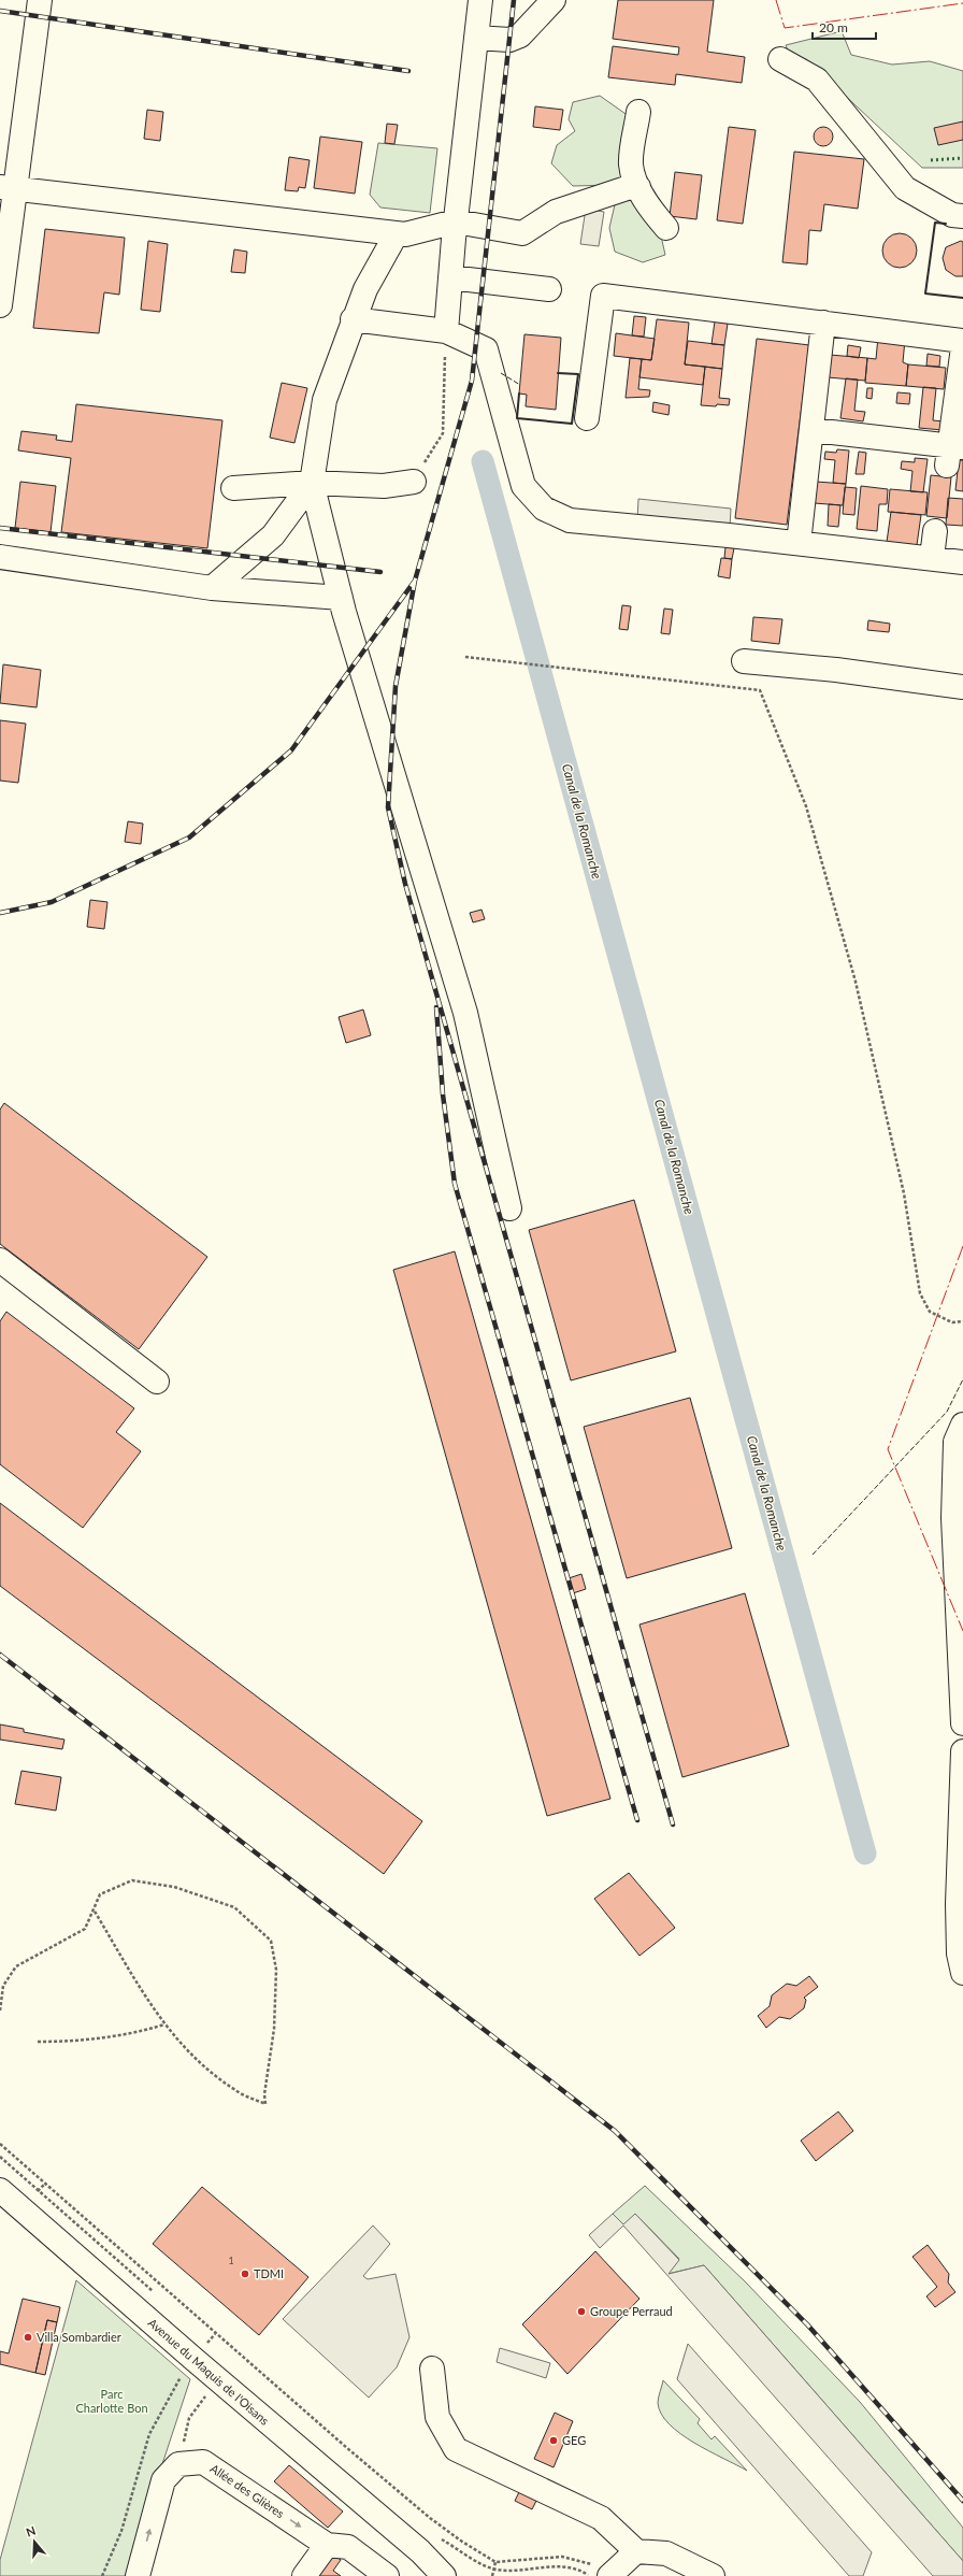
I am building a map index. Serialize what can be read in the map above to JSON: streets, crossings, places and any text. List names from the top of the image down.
{
  "streets": {
    "street": ["Avenue du Maquis de l'Oisans", "Allée des Glières"]
  },
  "one_way": ["Allée des Glières"],
  "water": ["Canal de la Romanche"],
  "parks": ["Parc Charlotte Bon"],
  "places": [
    "TDMI",
    "Groupe Perraud",
    "Villa Sombardier",
    "GEG"
  ],
  "house_numbers": ["1"],
  "scale_bar": "20 m",
  "north": "top"
}
